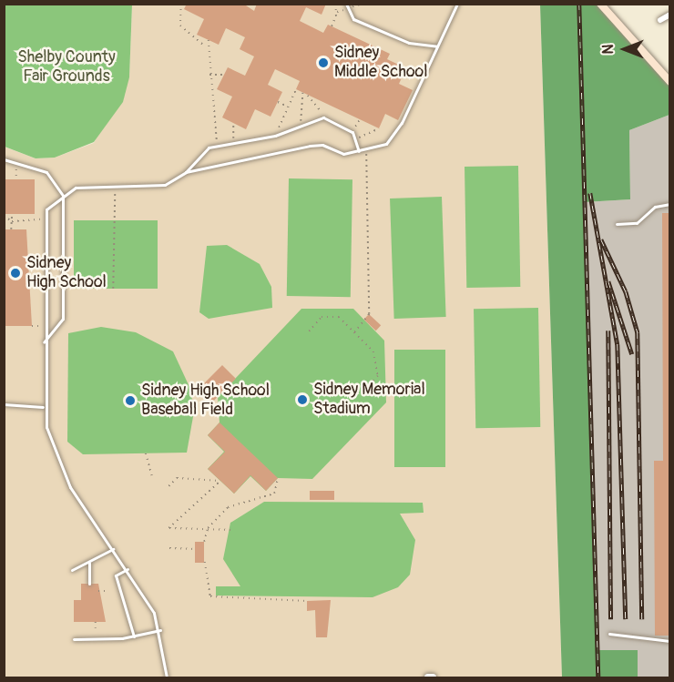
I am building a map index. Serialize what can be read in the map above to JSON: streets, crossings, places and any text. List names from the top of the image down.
{
  "parks": ["Shelby County Fair Grounds"],
  "places": [
    "Sidney Middle School",
    "Sidney High School",
    "Sidney Memorial Stadium",
    "Sidney High School Baseball Field"
  ],
  "north": "left"
}
